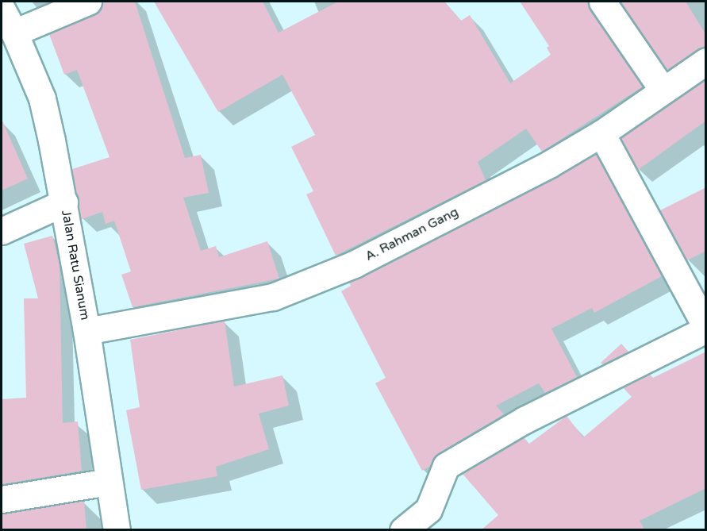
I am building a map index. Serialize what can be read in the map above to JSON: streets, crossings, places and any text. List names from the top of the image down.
{
  "streets": {
    "street": ["A. Rahman Gang", "Jalan Ratu Sianum"]
  },
  "crossings": [
    ["A. Rahman Gang", "Jalan Ratu Sianum"]
  ]
}
